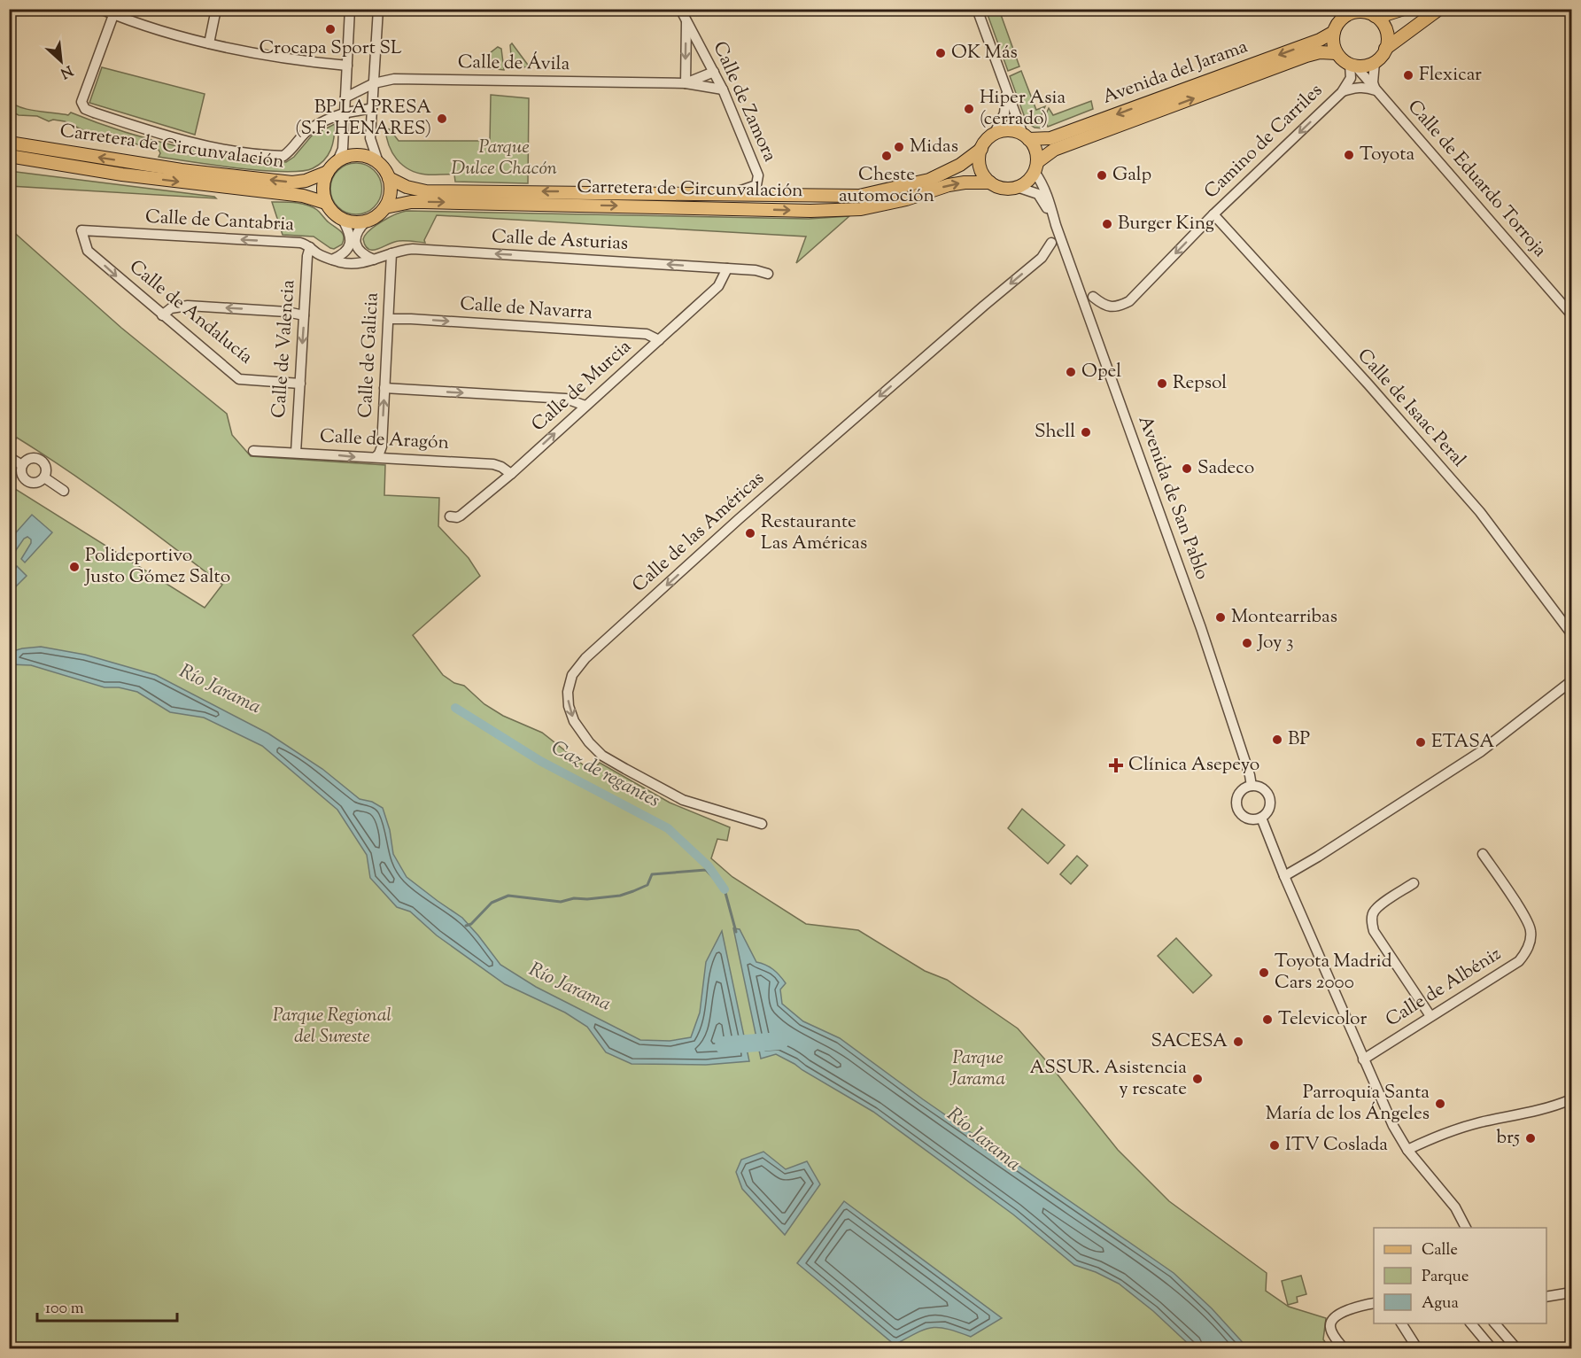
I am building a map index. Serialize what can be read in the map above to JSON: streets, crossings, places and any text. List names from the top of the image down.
{
  "streets": {
    "main road": ["Avenida del Jarama", "Carretera de Circunvalación"],
    "street": [
      "Calle de Ávila",
      "Calle de Zamora",
      "Camino de Carriles",
      "Calle de Eduardo Torroja",
      "Calle de Cantabria",
      "Calle de Asturias",
      "Calle de Navarra",
      "Calle de Andalucía",
      "Calle de Valencia",
      "Calle de Galicia",
      "Calle de Murcia",
      "Calle de Isaac Peral",
      "Calle de Aragón",
      "Avenida de San Pablo",
      "Calle de las Américas",
      "Calle de Albéniz"
    ]
  },
  "crossings": [
    ["Calle de Ávila", "Calle de Zamora"],
    ["Avenida del Jarama", "Camino de Carriles"],
    ["Avenida del Jarama", "Carretera de Circunvalación"],
    ["Avenida del Jarama", "Calle de Eduardo Torroja"],
    ["Avenida del Jarama", "Avenida de San Pablo"],
    ["Calle de Zamora", "Carretera de Circunvalación"],
    ["Camino de Carriles", "Calle de Eduardo Torroja"],
    ["Camino de Carriles", "Calle de Isaac Peral"],
    ["Carretera de Circunvalación", "Avenida de San Pablo"],
    ["Calle de Cantabria", "Calle de Asturias"],
    ["Calle de Cantabria", "Calle de Andalucía"],
    ["Calle de Cantabria", "Calle de Valencia"],
    ["Calle de Asturias", "Calle de Galicia"],
    ["Calle de Asturias", "Calle de Murcia"],
    ["Calle de Navarra", "Calle de Galicia"],
    ["Calle de Navarra", "Calle de Murcia"],
    ["Calle de Andalucía", "Calle de Valencia"],
    ["Calle de Valencia", "Calle de Aragón"],
    ["Calle de Galicia", "Calle de Aragón"],
    ["Calle de Murcia", "Calle de Aragón"]
  ],
  "one_way": ["Camino de Carriles", "Calle de Asturias", "Calle de Andalucía"],
  "water": ["Río Jarama", "Caz de regantes"],
  "parks": ["Parque Dulce Chacón", "Parque Regional del Sureste", "Parque Jarama"],
  "places": {
    "other": [
      "Crocapa Sport SL",
      "OK Más",
      "Flexicar",
      "Hiper Asia (cerrado)",
      "BP LA PRESA (S.F. HENARES)",
      "Midas",
      "Toyota",
      "Cheste automoción",
      "Galp",
      "Burger King",
      "Opel",
      "Repsol",
      "Shell",
      "Sadeco",
      "Restaurante Las Américas",
      "Polideportivo Justo Gómez Salto",
      "Montearribas",
      "Joy 3",
      "BP",
      "ETASA",
      "Toyota Madrid Cars 2000",
      "Televicolor",
      "SACESA",
      "ASSUR. Asistencia y rescate",
      "Parroquia Santa María de los Ángeles",
      "br5",
      "ITV Coslada"
    ],
    "health": ["Clínica Asepeyo"]
  },
  "legend": ["Calle", "Parque", "Agua"],
  "scale_bar": "100 m",
  "north": "bottom right"
}
